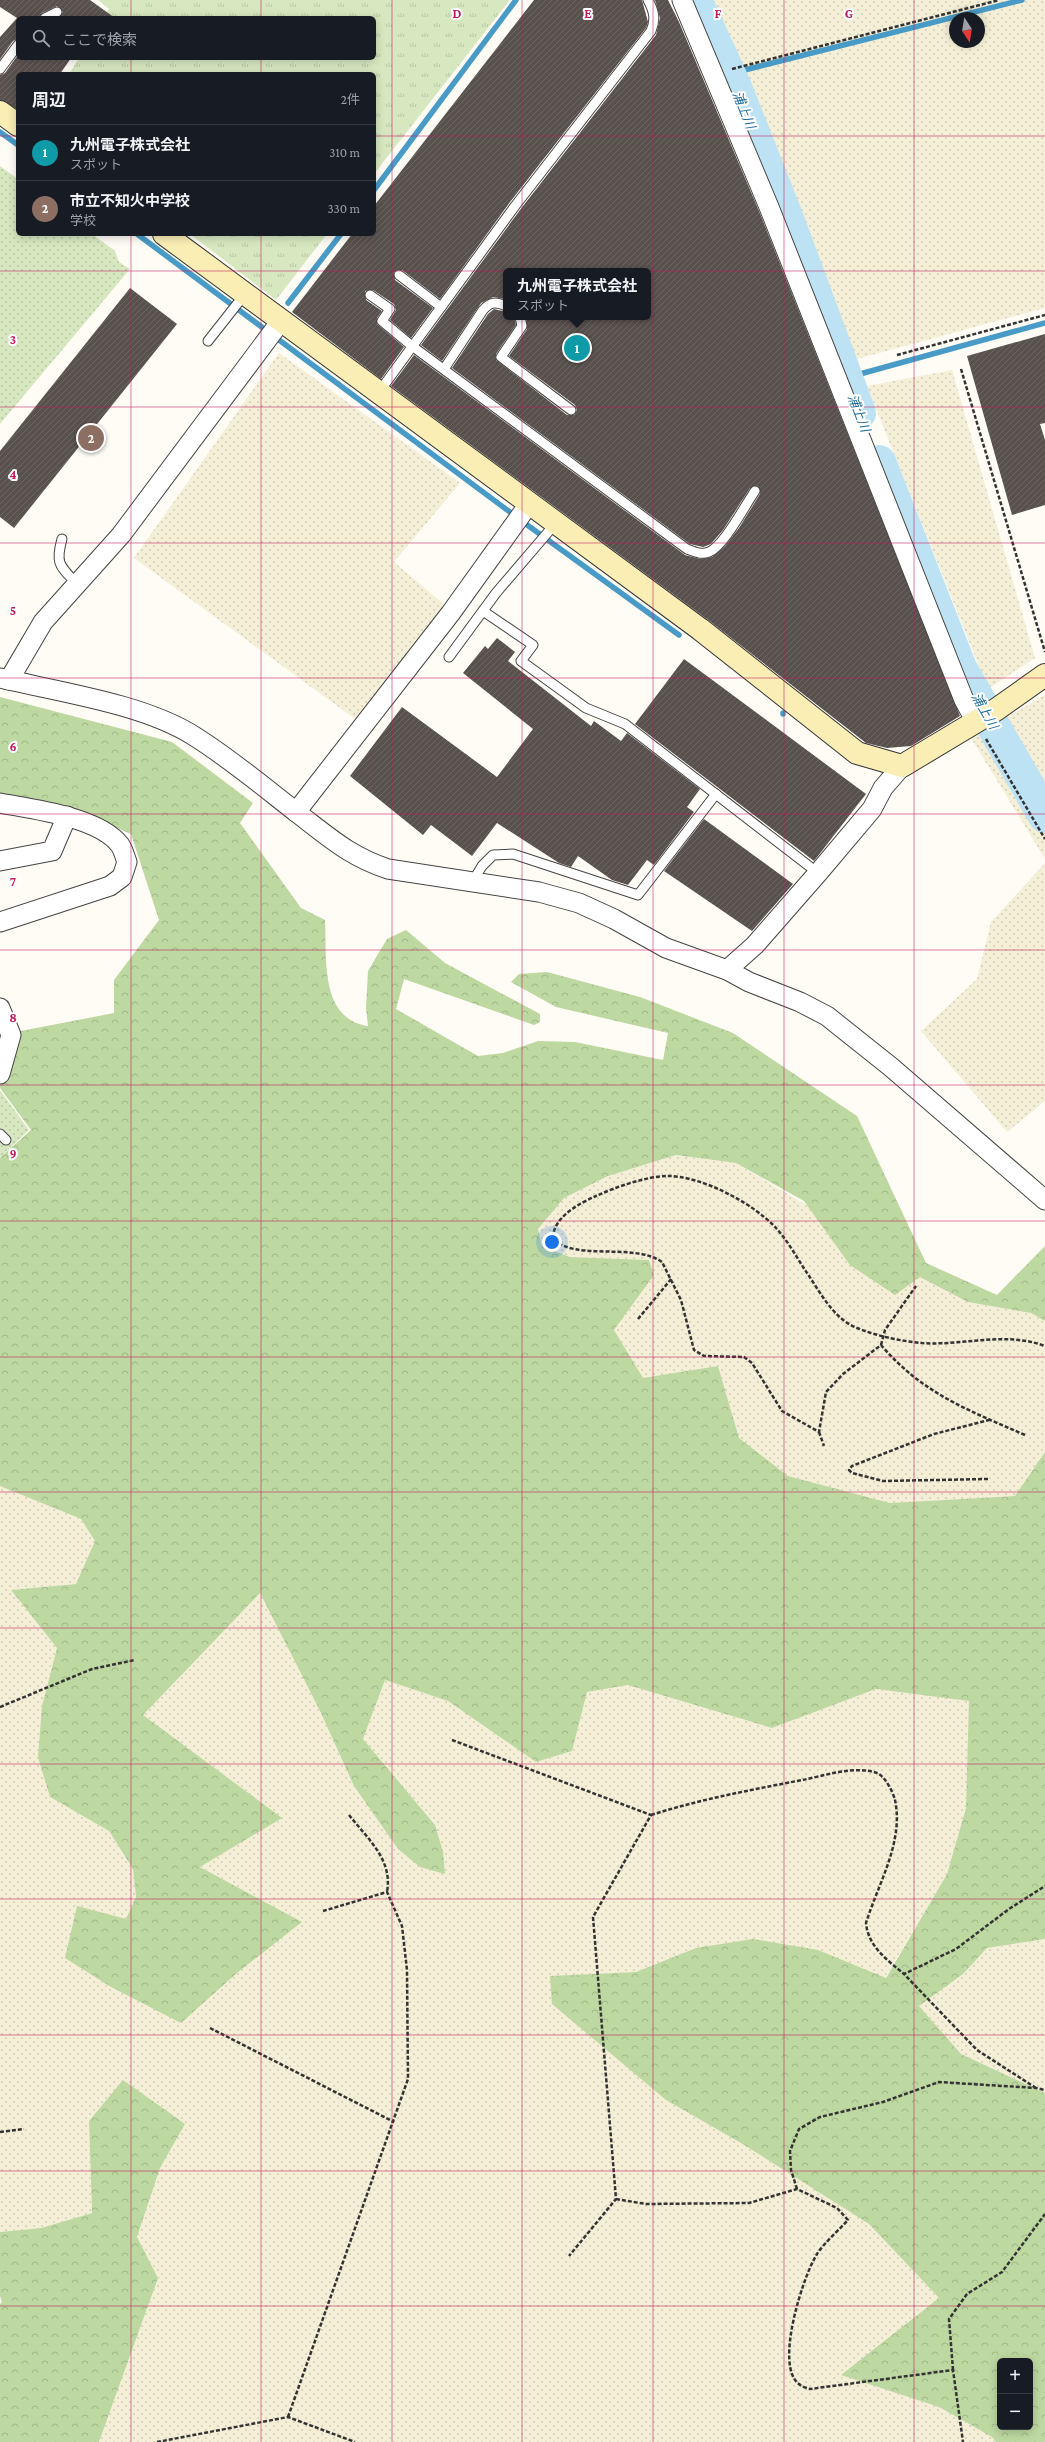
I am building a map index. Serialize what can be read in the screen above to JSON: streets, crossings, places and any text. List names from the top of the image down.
{
  "water": ["浦上川"],
  "north": "bottom",
  "page": {
    "search": "ここで検索",
    "heading": ["周辺", "2件"],
    "list": [
      {
        "mark": "1",
        "name": "九州電子株式会社",
        "note": "スポット",
        "value": "310 m"
      },
      {
        "mark": "2",
        "name": "市立不知火中学校",
        "note": "学校",
        "value": "330 m"
      }
    ],
    "popup": ["九州電子株式会社", "スポット"],
    "pins": ["1", "2"],
    "map_buttons": ["+", "−"]
  },
  "grid": {
    "columns": [
      "D",
      "E",
      "F",
      "G"
    ],
    "rows": [
      "3",
      "4",
      "5",
      "6",
      "7",
      "8",
      "9"
    ]
  }
}
